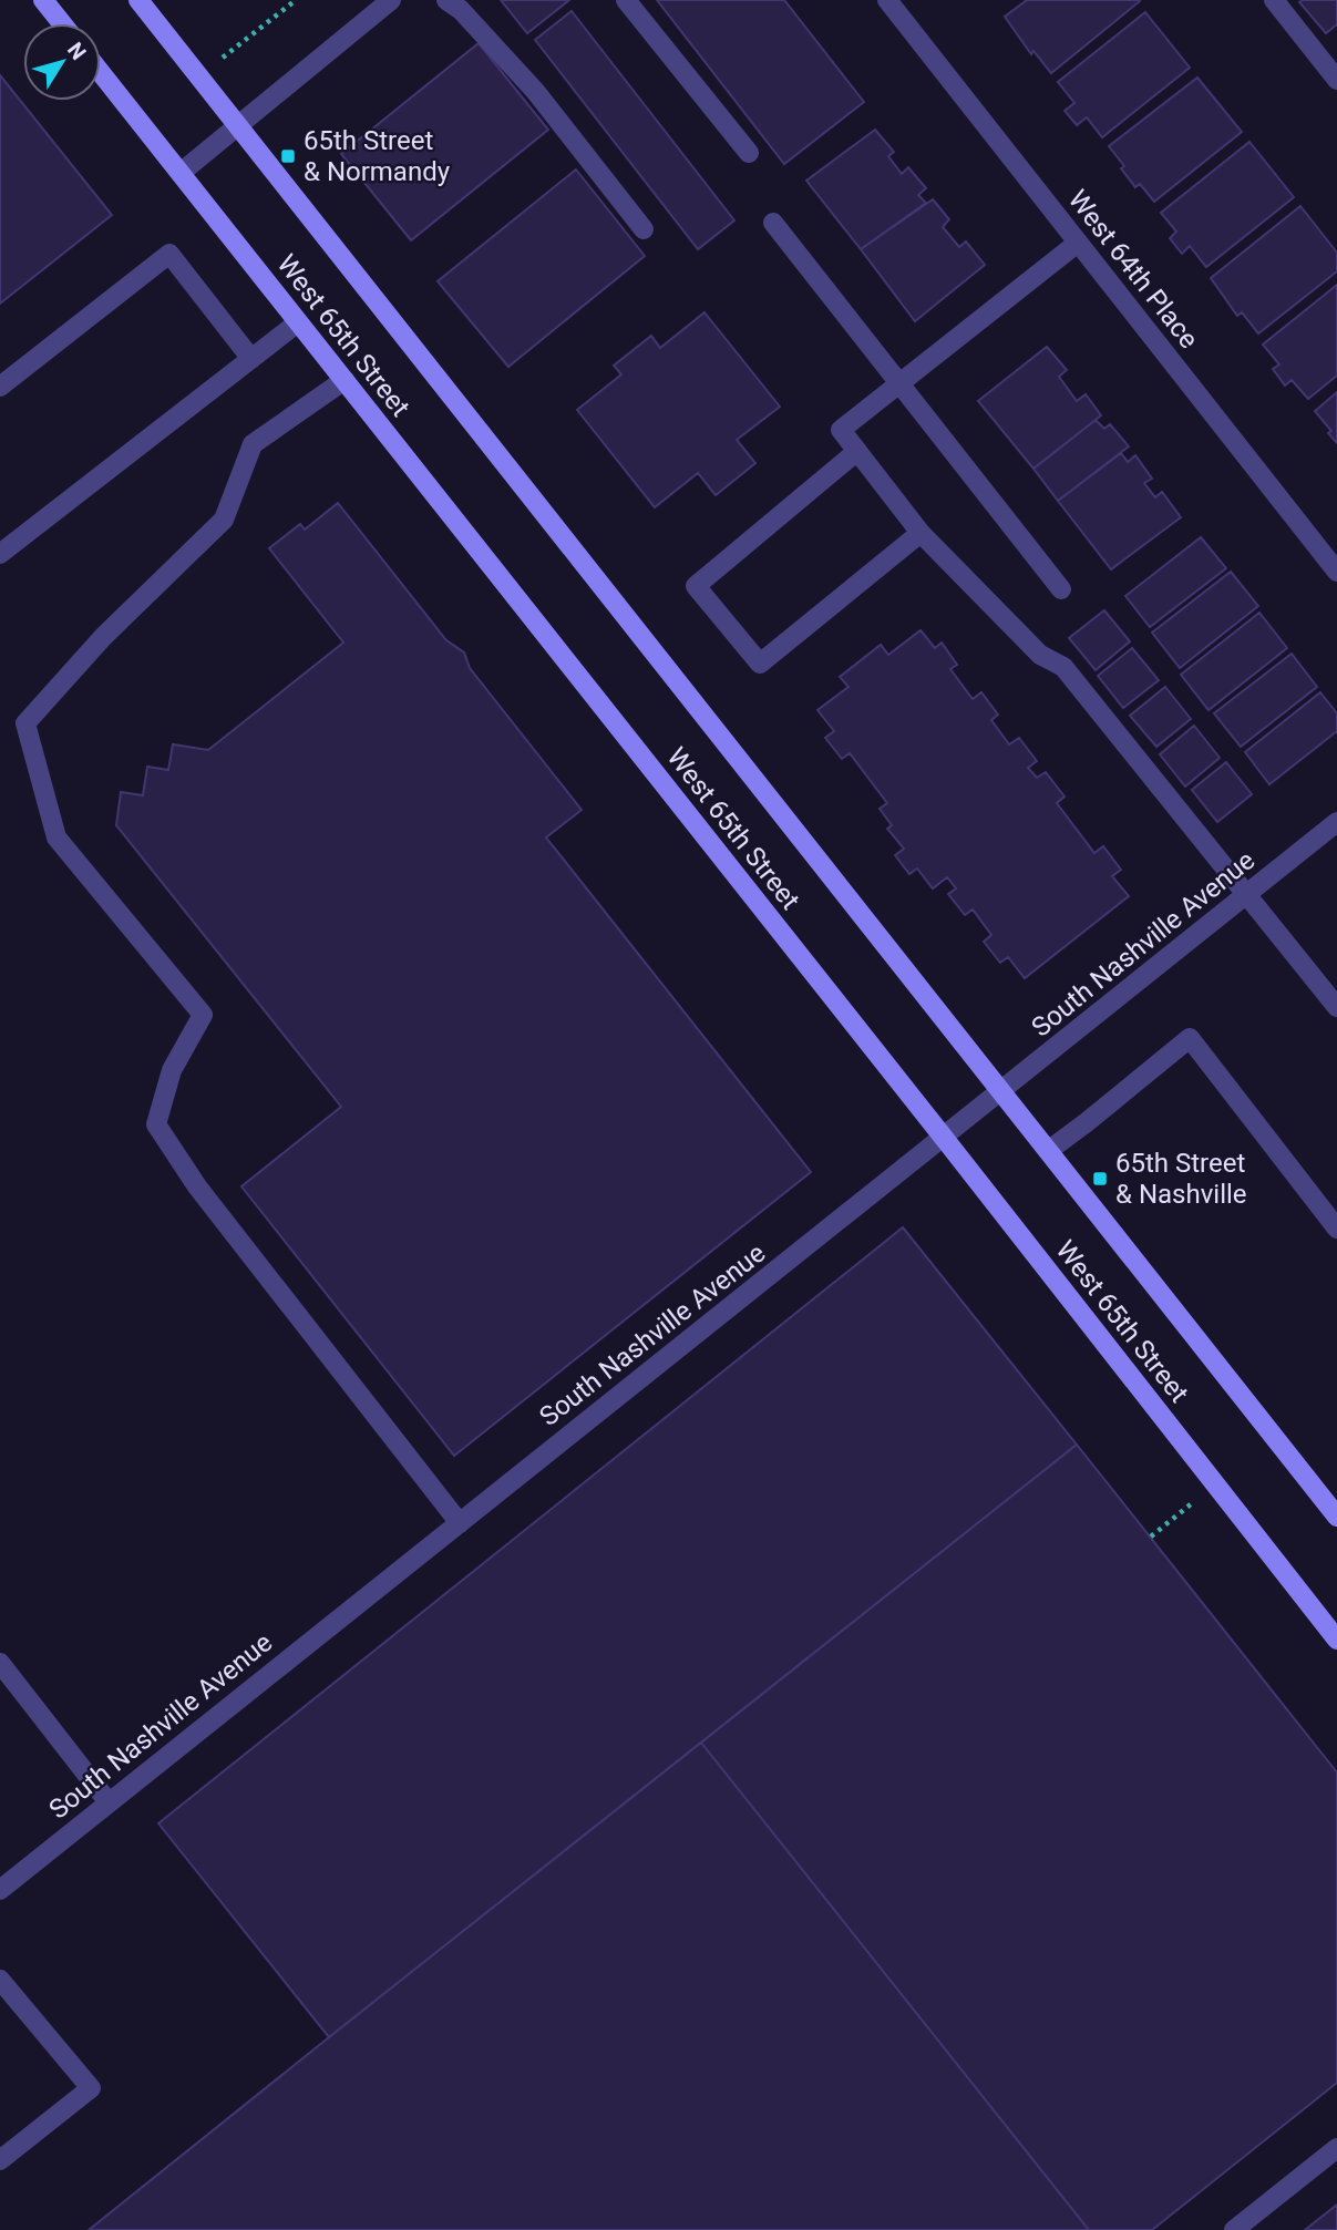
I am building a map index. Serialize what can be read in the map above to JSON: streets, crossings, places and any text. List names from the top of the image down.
{
  "streets": {
    "street": ["West 64th Place", "West 65th Street", "South Nashville Avenue"]
  },
  "crossings": [
    ["West 65th Street", "South Nashville Avenue"]
  ],
  "places": {
    "transit": ["65th Street & Normandy", "65th Street & Nashville"]
  },
  "north": "top right"
}
